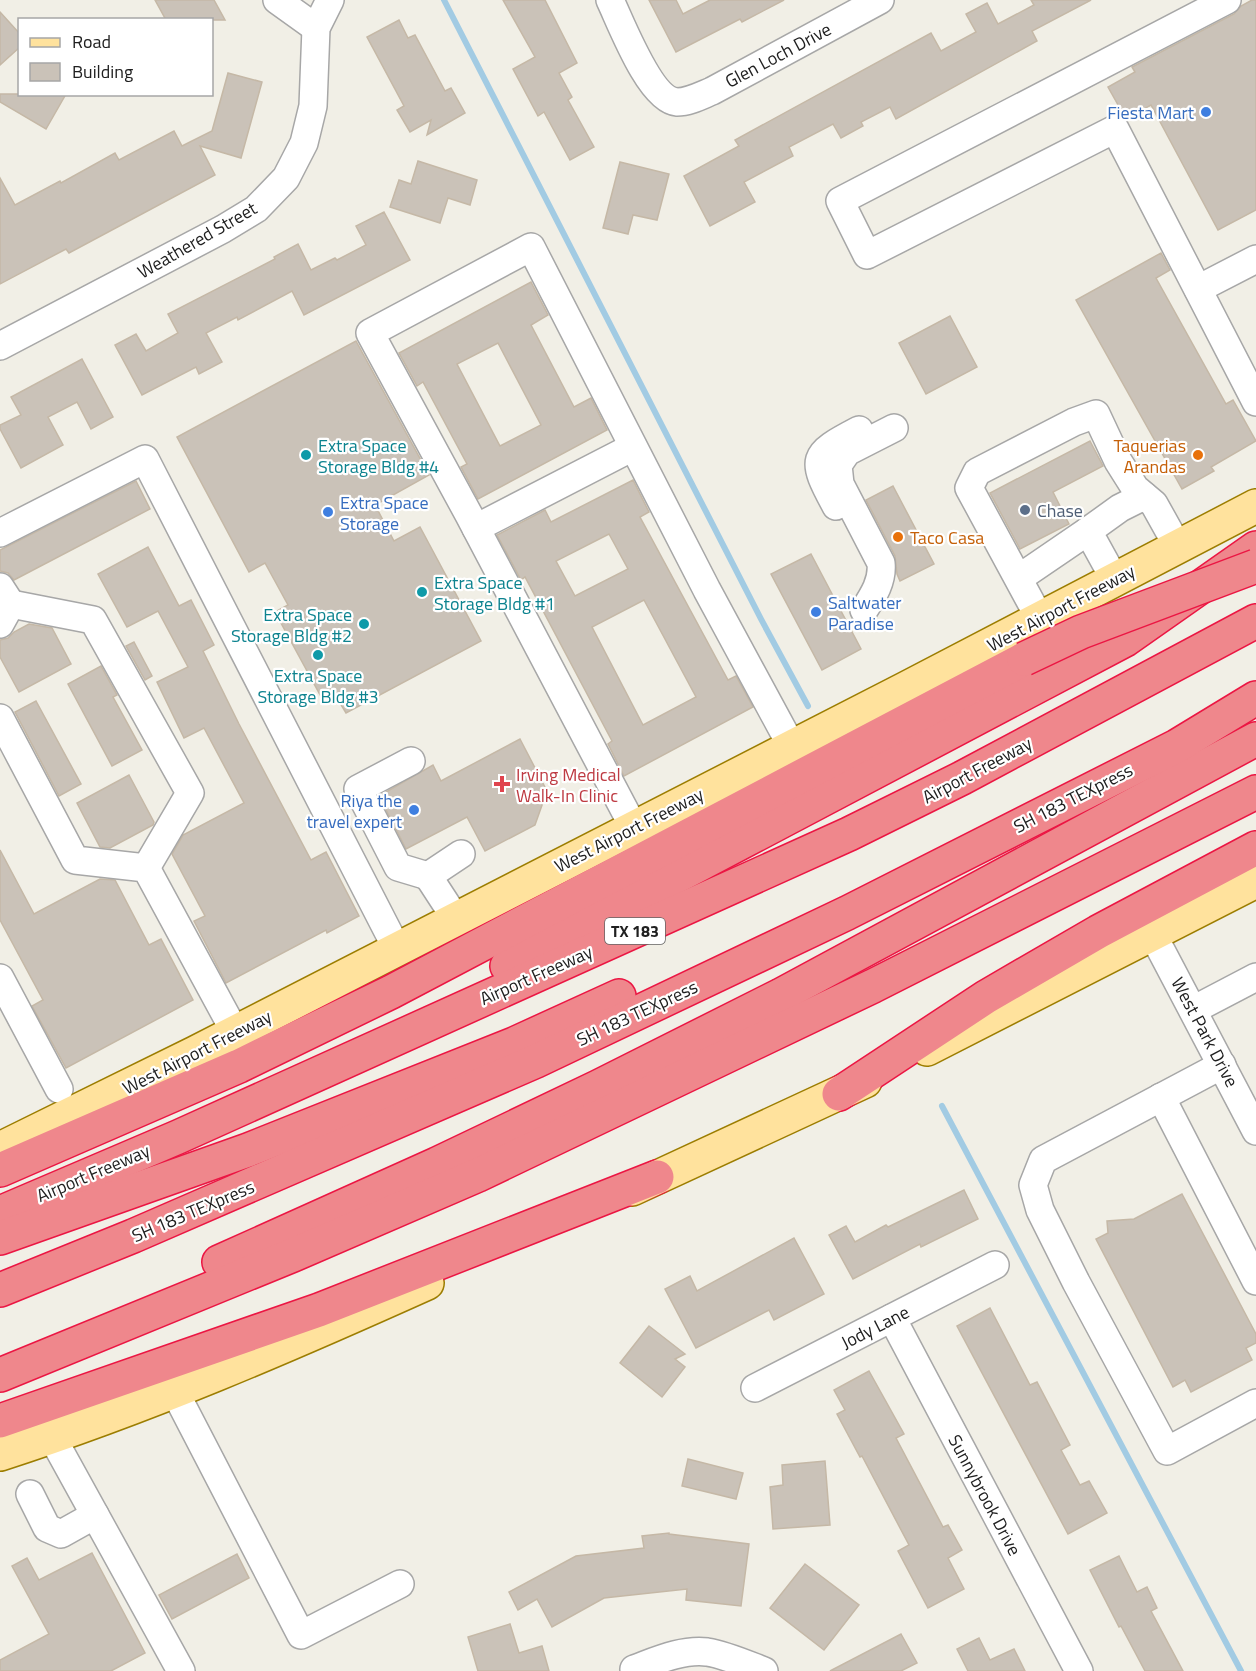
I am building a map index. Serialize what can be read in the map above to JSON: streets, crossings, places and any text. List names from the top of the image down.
{
  "streets": {
    "highway": ["Airport Freeway", "SH 183 TEXpress", "TX 183"],
    "main road": ["West Airport Freeway"],
    "street": [
      "Glen Loch Drive",
      "Weathered Street",
      "West Park Drive",
      "Jody Lane",
      "Sunnybrook Drive"
    ]
  },
  "crossings": [
    ["Jody Lane", "Sunnybrook Drive"]
  ],
  "places": {
    "other": [
      "Fiesta Mart",
      "Extra Space Storage Bldg #4",
      "Taquerias Arandas",
      "Chase",
      "Extra Space Storage",
      "Taco Casa",
      "Extra Space Storage Bldg #1",
      "Saltwater Paradise",
      "Extra Space Storage Bldg #2",
      "Extra Space Storage Bldg #3",
      "Riya the travel expert"
    ],
    "health": ["Irving Medical Walk-In Clinic"]
  },
  "legend": ["Road", "Building"]
}
